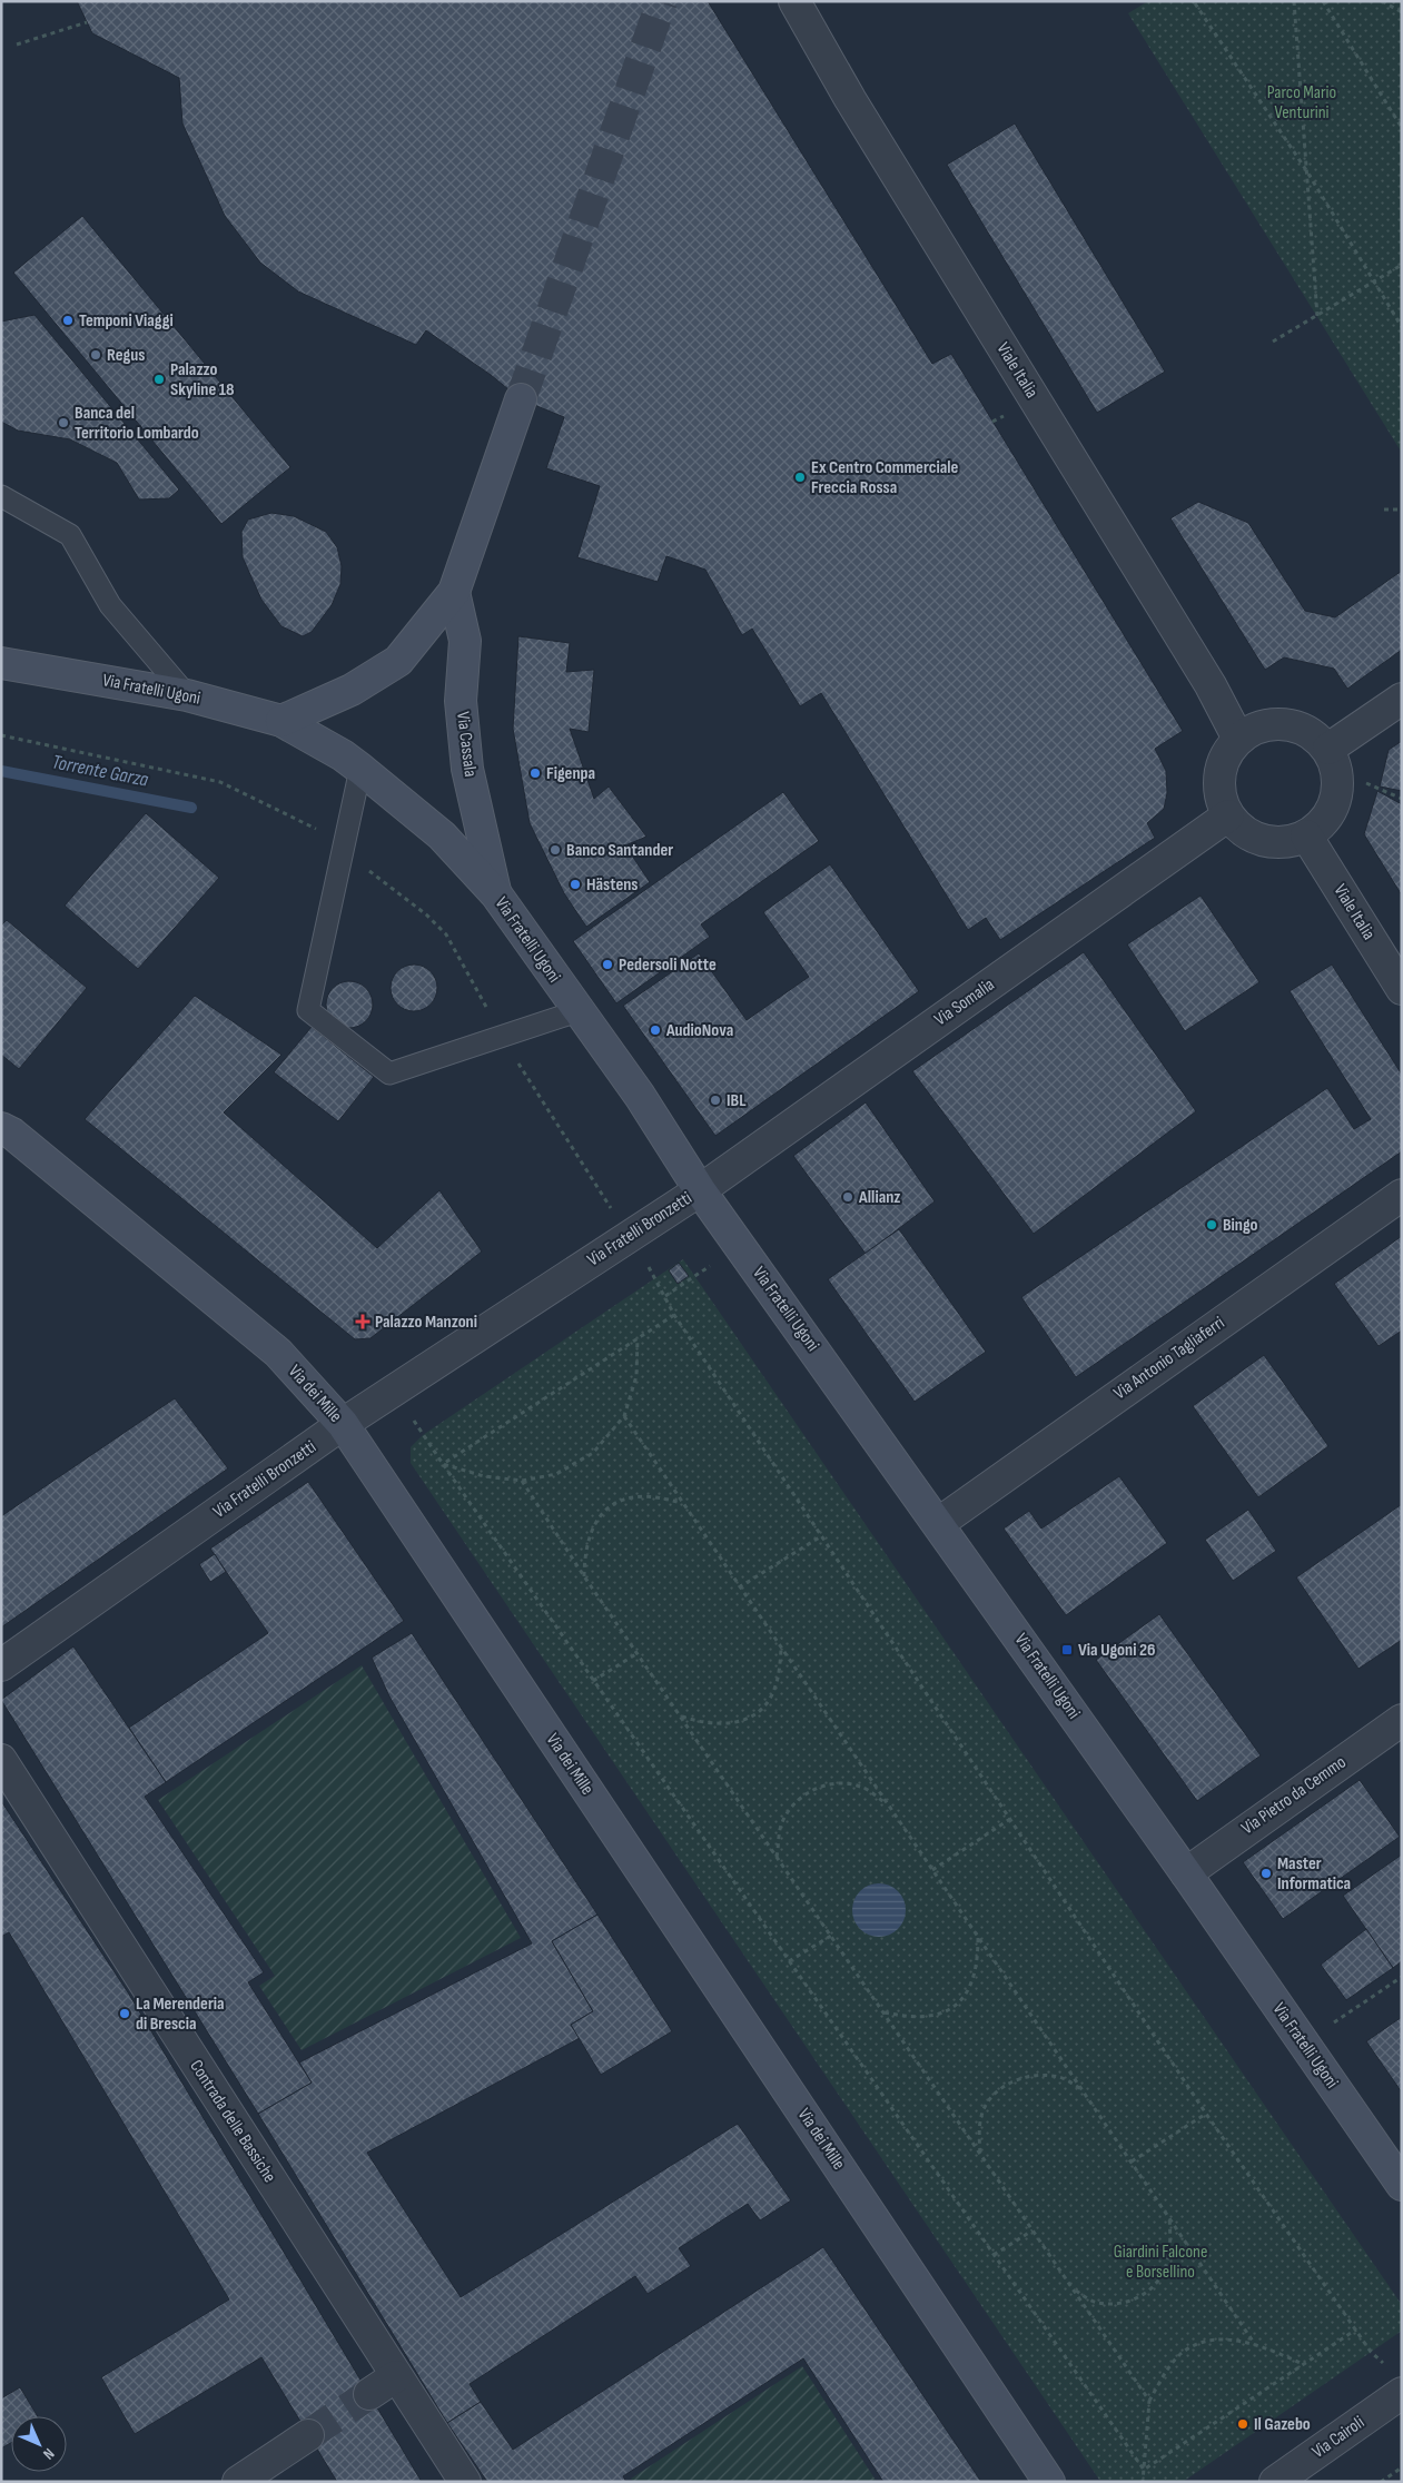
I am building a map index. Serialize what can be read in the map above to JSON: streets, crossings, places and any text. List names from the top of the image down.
{
  "streets": {
    "main road": ["Via Fratelli Ugoni", "Via Cassala", "Via dei Mille"],
    "street": [
      "Viale Italia",
      "Via Somalia",
      "Via Fratelli Bronzetti",
      "Via Antonio Tagliaferri",
      "Via Pietro da Cemmo",
      "Contrada delle Bassiche",
      "Via Cairoli"
    ]
  },
  "crossings": [
    ["Viale Italia", "Via Somalia"],
    ["Via Fratelli Ugoni", "Via Cassala"],
    ["Via Fratelli Ugoni", "Via Somalia"],
    ["Via Fratelli Ugoni", "Via Fratelli Bronzetti"],
    ["Via Fratelli Ugoni", "Via Antonio Tagliaferri"],
    ["Via Fratelli Ugoni", "Via Pietro da Cemmo"],
    ["Via Somalia", "Via Fratelli Bronzetti"],
    ["Via Fratelli Bronzetti", "Via dei Mille"]
  ],
  "water": ["Torrente Garza"],
  "parks": ["Parco Mario Venturini", "Giardini Falcone e Borsellino"],
  "places": {
    "other": [
      "Temponi Viaggi",
      "Regus",
      "Palazzo Skyline 18",
      "Banca del Territorio Lombardo",
      "Ex Centro Commerciale Freccia Rossa",
      "Figenpa",
      "Banco Santander",
      "Hästens",
      "Pedersoli Notte",
      "AudioNova",
      "IBL",
      "Allianz",
      "Bingo",
      "Master Informatica",
      "La Merenderia di Brescia",
      "Il Gazebo"
    ],
    "health": ["Palazzo Manzoni"],
    "transit": ["Via Ugoni 26"]
  },
  "north": "bottom right"
}
